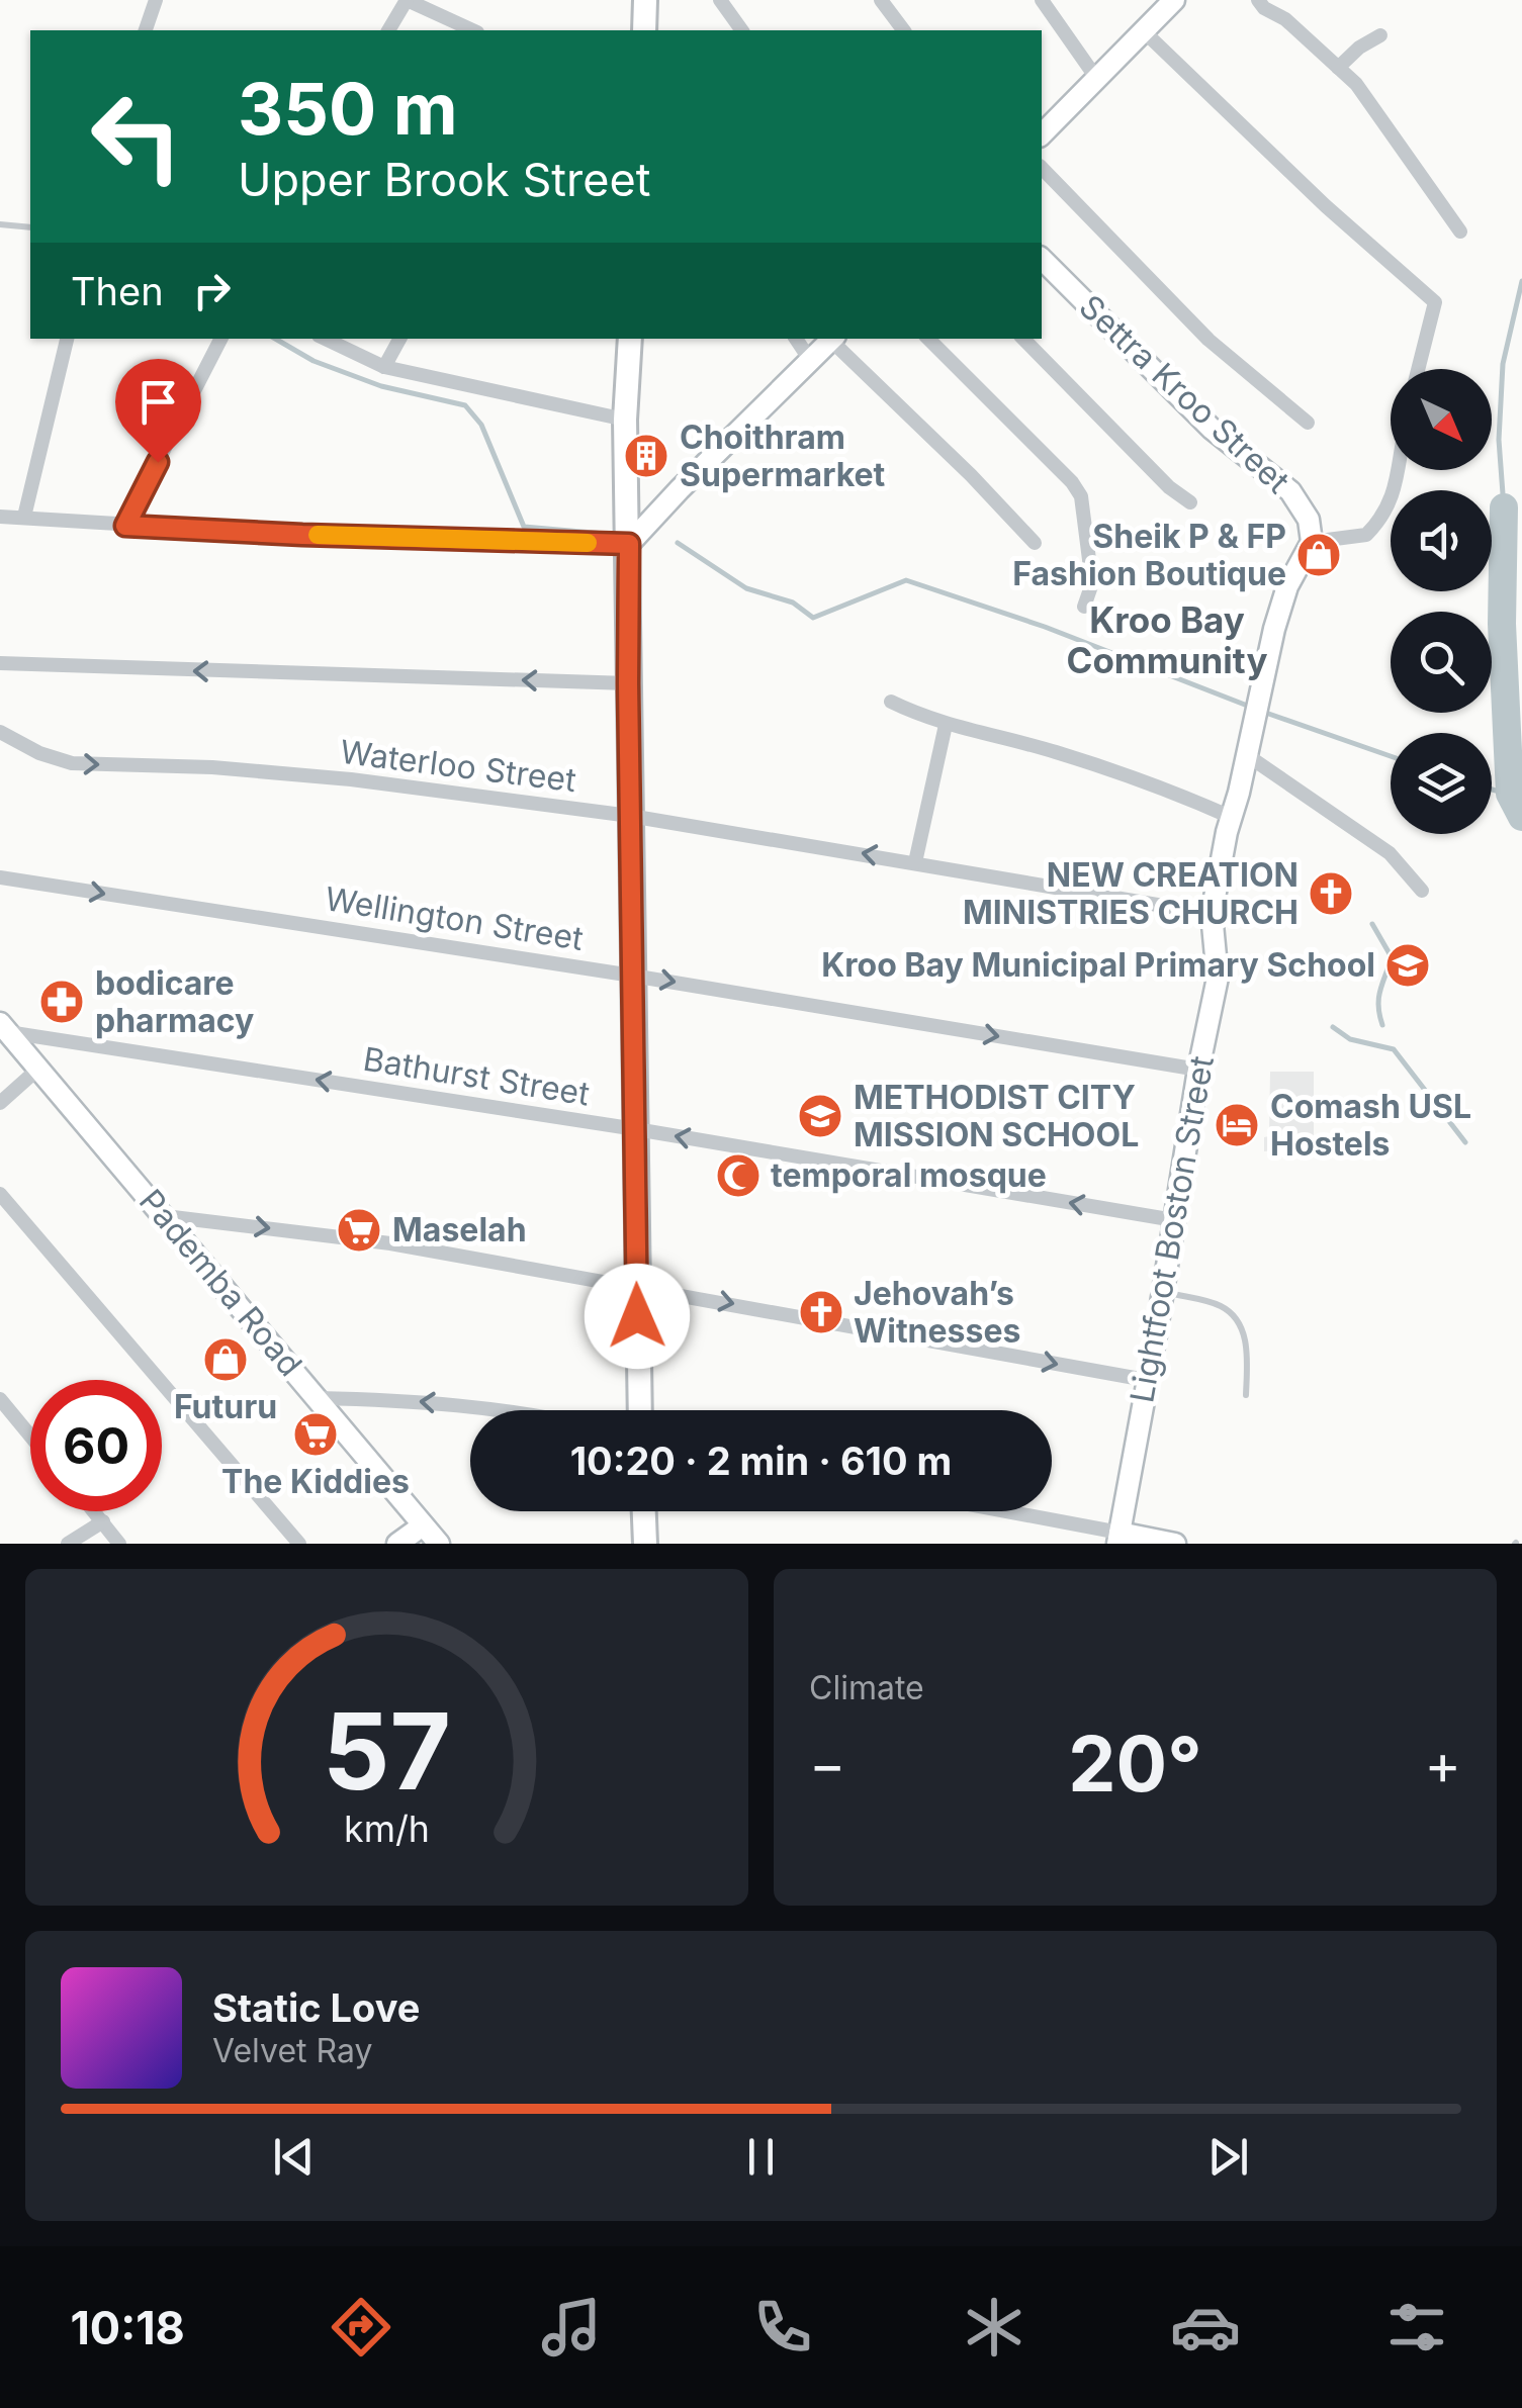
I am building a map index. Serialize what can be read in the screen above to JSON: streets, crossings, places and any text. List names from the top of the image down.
{
  "streets": {
    "main road": ["Settra Kroo Street", "Lightfoot Boston Street", "Pademba Road"],
    "street": ["Waterloo Street", "Wellington Street", "Bathurst Street"]
  },
  "crossings": [
    ["Settra Kroo Street", "Lightfoot Boston Street"],
    ["Waterloo Street", "Lightfoot Boston Street"],
    ["Wellington Street", "Lightfoot Boston Street"],
    ["Bathurst Street", "Lightfoot Boston Street"],
    ["Bathurst Street", "Pademba Road"]
  ],
  "one_way": ["Wellington Street", "Bathurst Street"],
  "districts": ["Kroo Bay Community"],
  "places": {
    "building": ["Choithram Supermarket"],
    "shop": ["Sheik P & FP Fashion Boutique", "Futuru"],
    "church": ["NEW CREATION MINISTRIES CHURCH", "Jehovah’s Witnesses"],
    "school or university": ["Kroo Bay Municipal Primary School", "METHODIST CITY MISSION SCHOOL"],
    "pharmacy": ["bodicare pharmacy"],
    "hotel": ["Comash USL Hostels"],
    "mosque": ["temporal mosque"],
    "supermarket": ["Maselah", "The Kiddies"]
  },
  "north": "bottom right",
  "page": {
    "turn": ["350 m", "Upper Brook Street"],
    "then": "Then",
    "limit": "60",
    "trip": "10:20 · 2 min · 610 m",
    "tile": "Climate",
    "heat": ["−", "20°", "+"],
    "song": ["Static Love", "Velvet Ray"],
    "tabs": "10:18",
    "gauge": ["57", "km/h"]
  }
}
